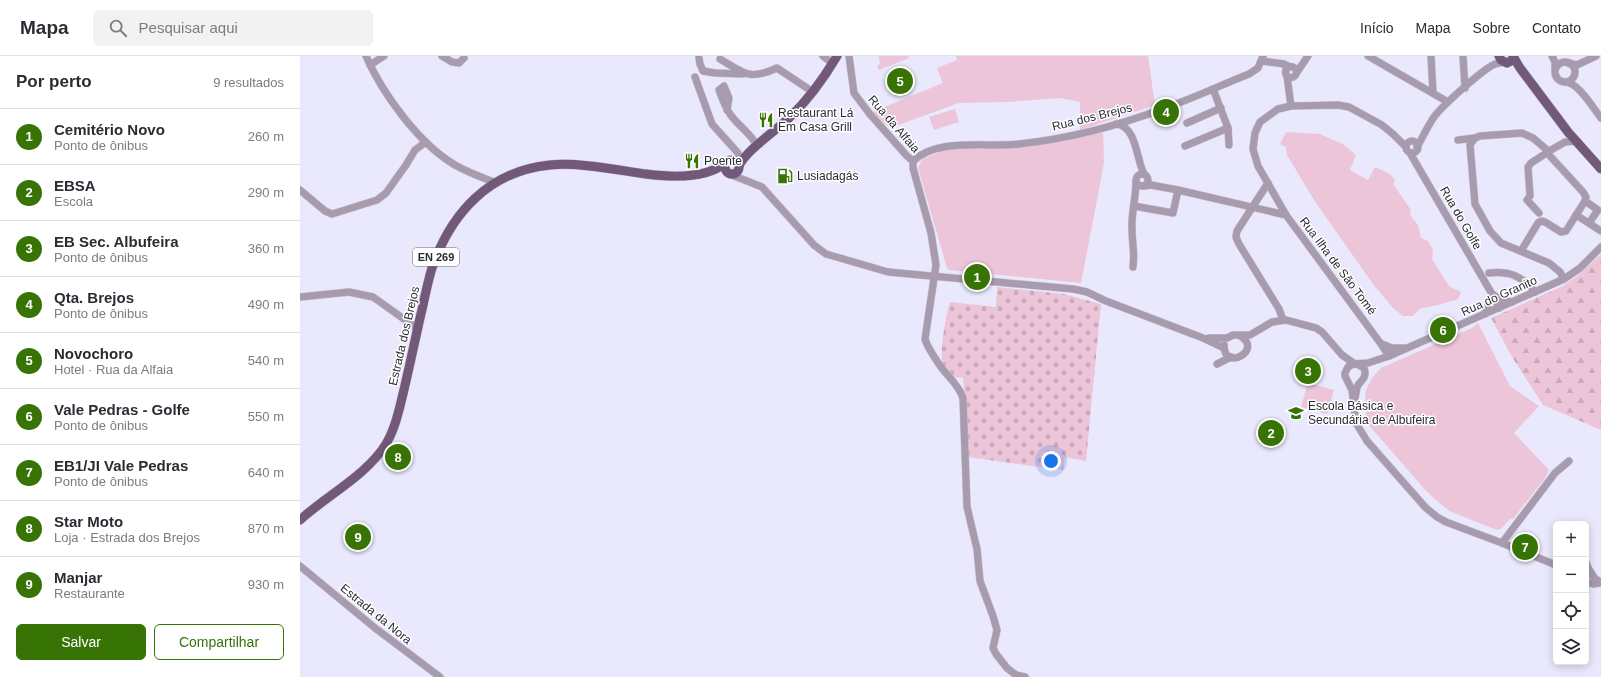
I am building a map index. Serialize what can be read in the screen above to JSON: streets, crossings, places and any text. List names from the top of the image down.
{
  "streets": {
    "main road": ["EN 269", "Estrada dos Brejos"],
    "street": [
      "Rua dos Brejos",
      "Rua da Alfaia",
      "Rua do Golfe",
      "Rua Ilha de São Tomé",
      "Rua do Granito",
      "Estrada da Nora"
    ]
  },
  "crossings": [
    ["Rua dos Brejos", "Rua da Alfaia"],
    ["Rua do Golfe", "Rua do Granito"],
    ["EN 269", "Estrada dos Brejos"],
    ["Rua Ilha de São Tomé", "Rua do Granito"]
  ],
  "places": {
    "restaurant": ["Restaurant Lá Em Casa Grill", "Poente"],
    "fuel station": ["Lusiadagás"],
    "school or university": ["Escola Básica e Secundária de Albufeira"]
  },
  "page": {
    "header": "Mapa",
    "search": "Pesquisar aqui",
    "nav": [
      "Início",
      "Mapa",
      "Sobre",
      "Contato"
    ],
    "heading": ["Por perto", "9 resultados"],
    "pins": [
      "5",
      "4",
      "1",
      "6",
      "3",
      "2",
      "8",
      "9",
      "7"
    ],
    "list": [
      {
        "mark": "1",
        "name": "Cemitério Novo",
        "note": "Ponto de ônibus",
        "value": "260 m"
      },
      {
        "mark": "2",
        "name": "EBSA",
        "note": "Escola",
        "value": "290 m"
      },
      {
        "mark": "3",
        "name": "EB Sec. Albufeira",
        "note": "Ponto de ônibus",
        "value": "360 m"
      },
      {
        "mark": "4",
        "name": "Qta. Brejos",
        "note": "Ponto de ônibus",
        "value": "490 m"
      },
      {
        "mark": "5",
        "name": "Novochoro",
        "note": "Hotel · Rua da Alfaia",
        "value": "540 m"
      },
      {
        "mark": "6",
        "name": "Vale Pedras - Golfe",
        "note": "Ponto de ônibus",
        "value": "550 m"
      },
      {
        "mark": "7",
        "name": "EB1/JI Vale Pedras",
        "note": "Ponto de ônibus",
        "value": "640 m"
      },
      {
        "mark": "8",
        "name": "Star Moto",
        "note": "Loja · Estrada dos Brejos",
        "value": "870 m"
      },
      {
        "mark": "9",
        "name": "Manjar",
        "note": "Restaurante",
        "value": "930 m"
      }
    ],
    "map_buttons": ["+", "−"],
    "buttons": ["Salvar", "Compartilhar"]
  }
}
